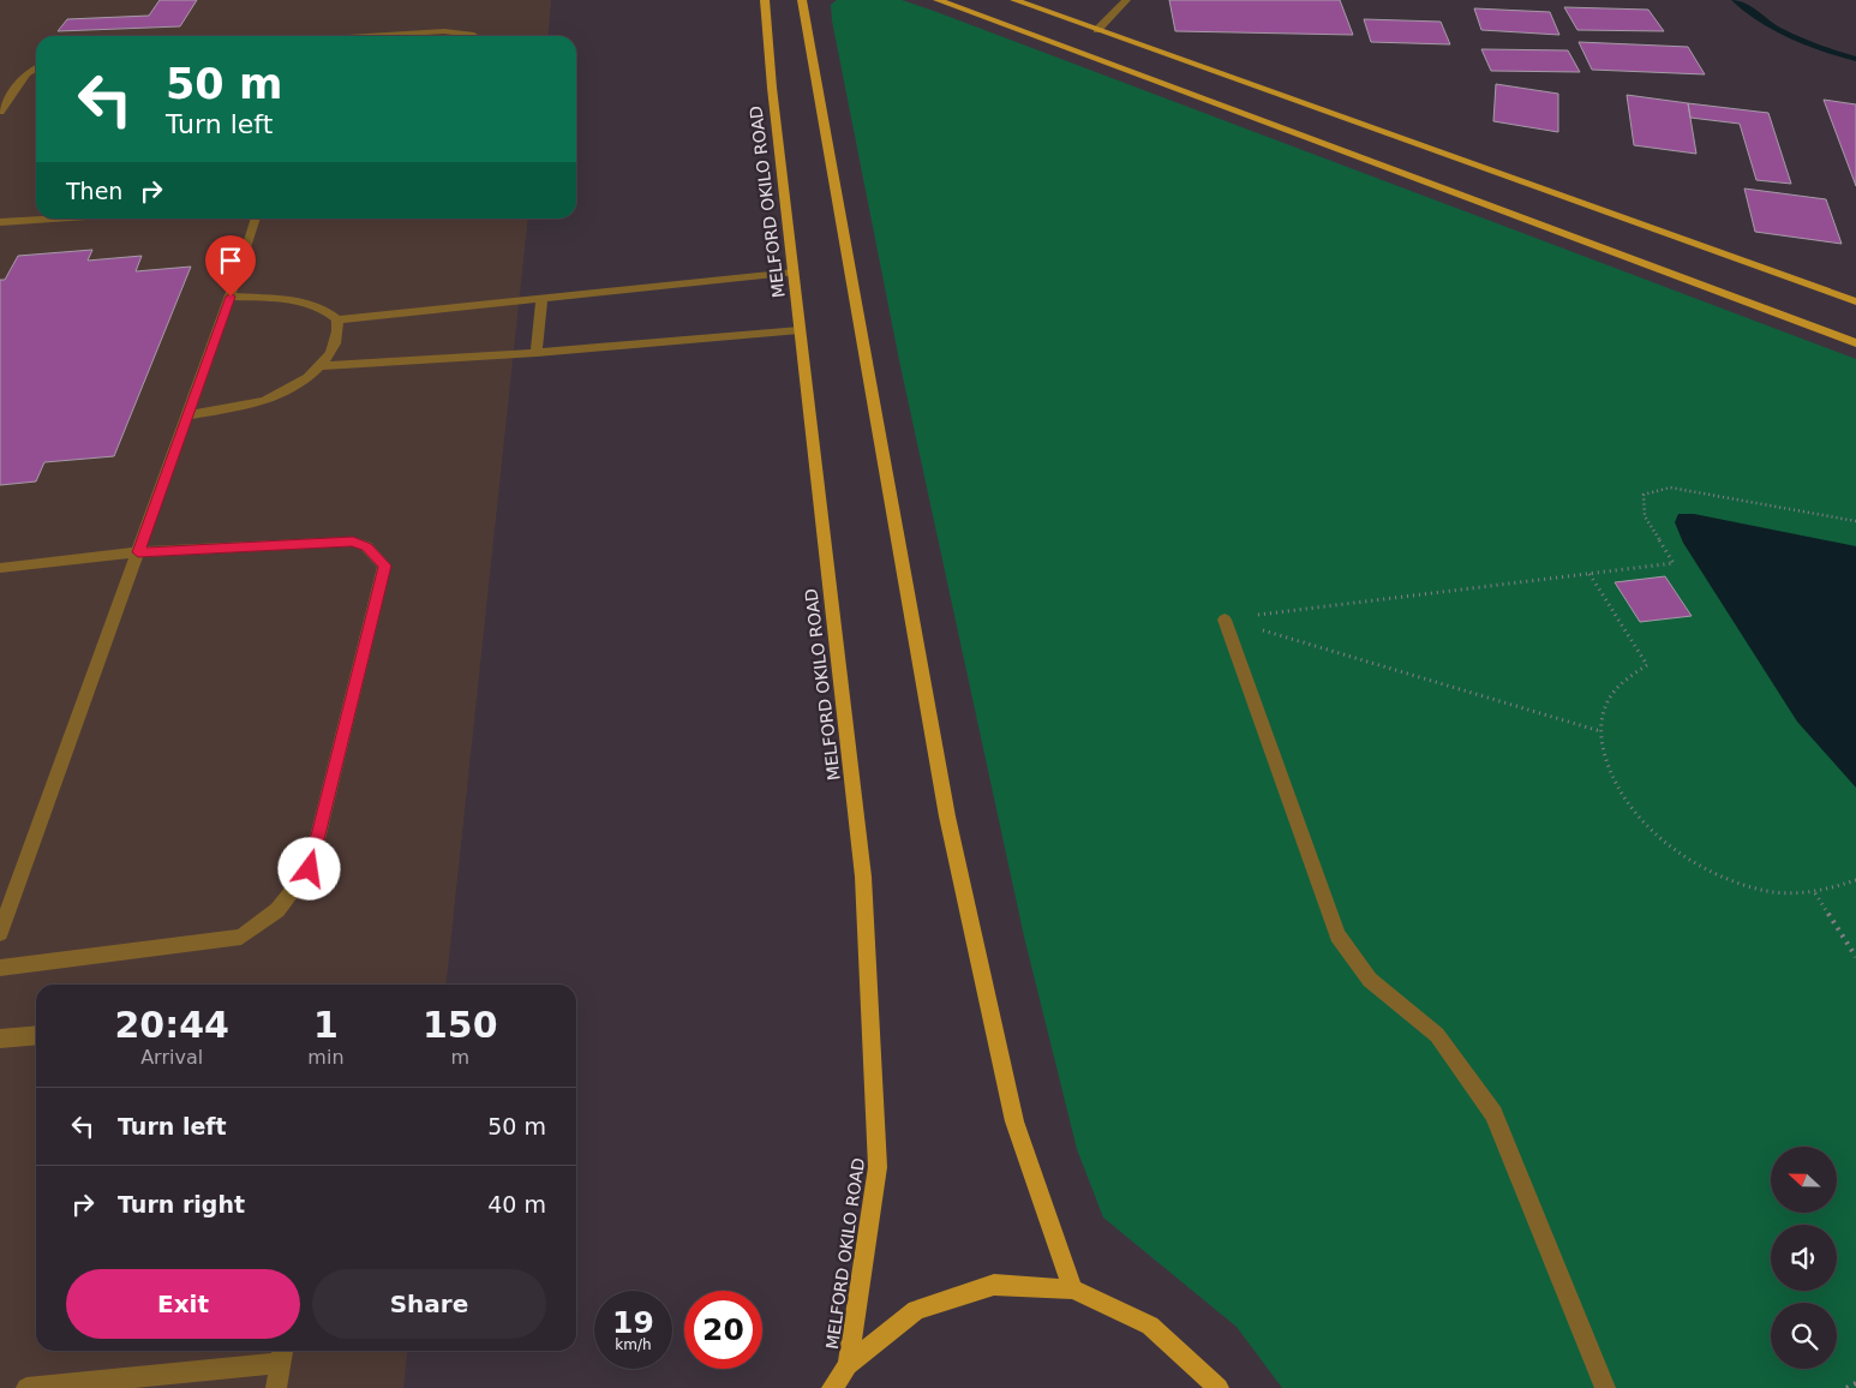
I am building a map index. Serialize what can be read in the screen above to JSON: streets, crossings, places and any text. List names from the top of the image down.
{
  "streets": {
    "main road": ["MELFORD OKILO ROAD"]
  },
  "north": "left",
  "page": {
    "turn": ["50 m", "Turn left"],
    "then": "Then",
    "eta": [
      "20:44",
      "Arrival",
      "1",
      "min",
      "150",
      "m"
    ],
    "list": [
      {
        "name": "Turn left",
        "value": "50 m"
      },
      {
        "name": "Turn right",
        "value": "40 m"
      }
    ],
    "buttons": ["Exit", "Share"],
    "speed": "19 km/h",
    "limit": "20"
  }
}
